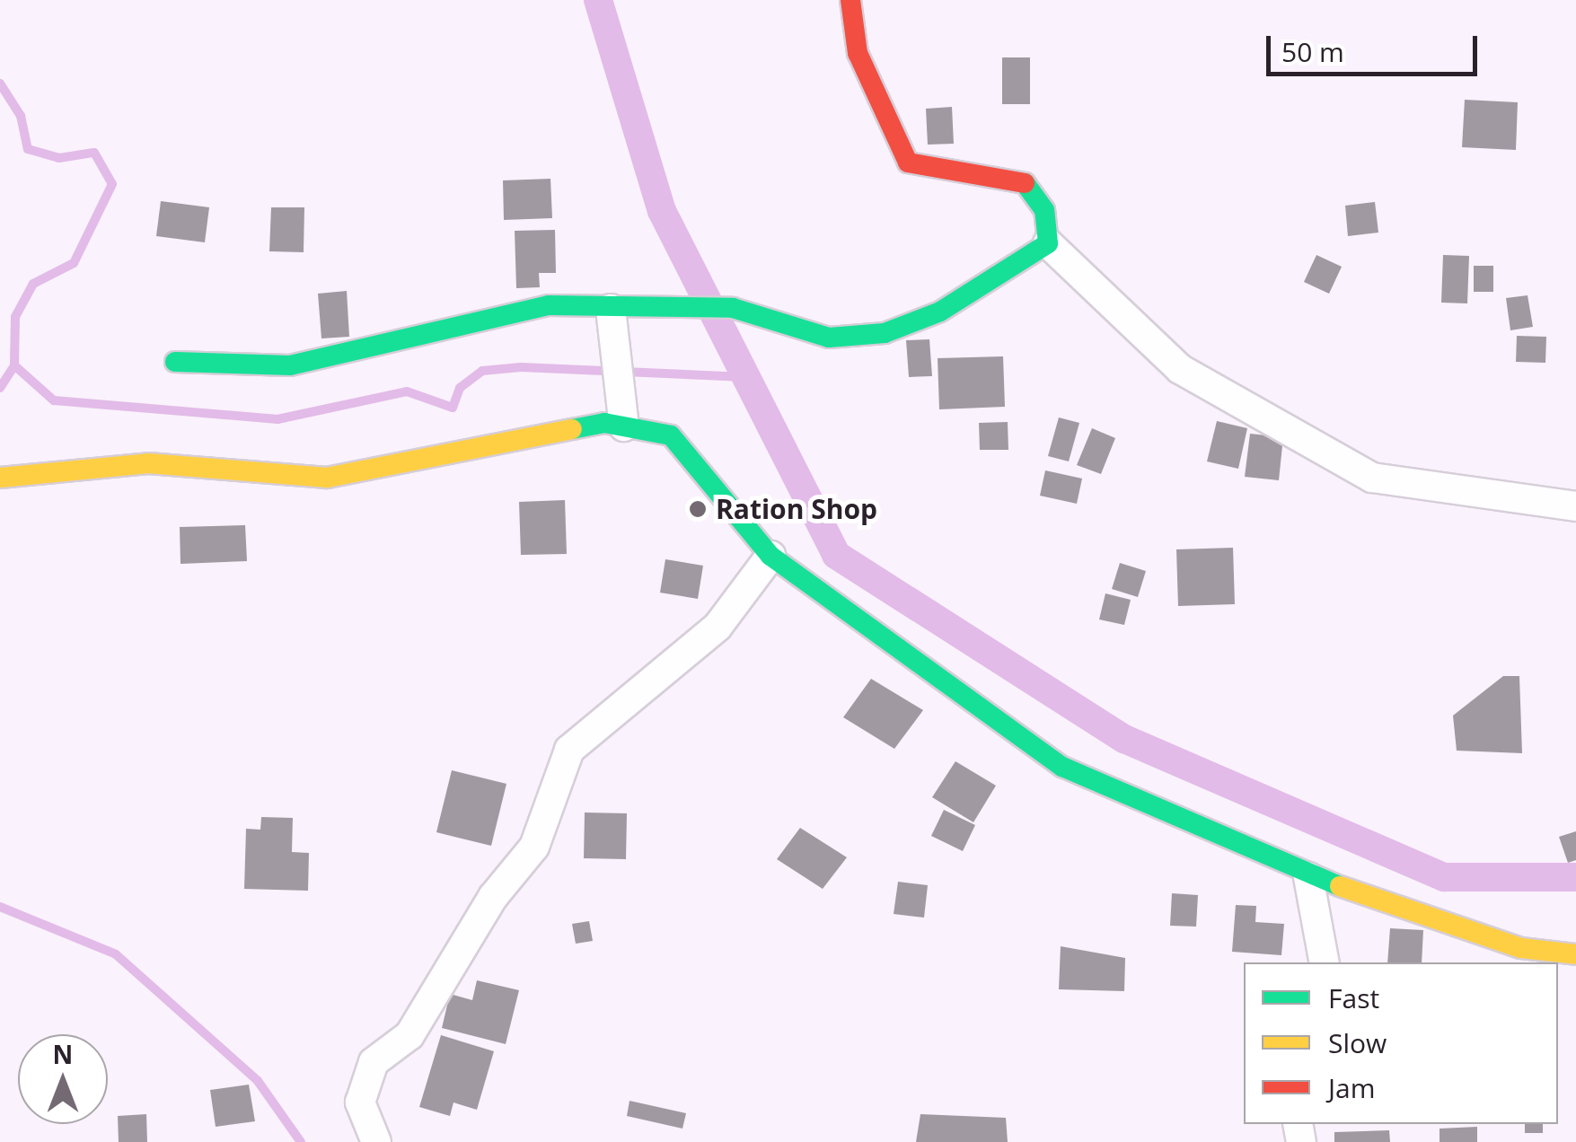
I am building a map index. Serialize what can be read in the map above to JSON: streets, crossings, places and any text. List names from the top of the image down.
{
  "places": ["Ration Shop"],
  "legend": ["Fast", "Slow", "Jam"],
  "scale_bar": "50 m",
  "north": "top"
}
